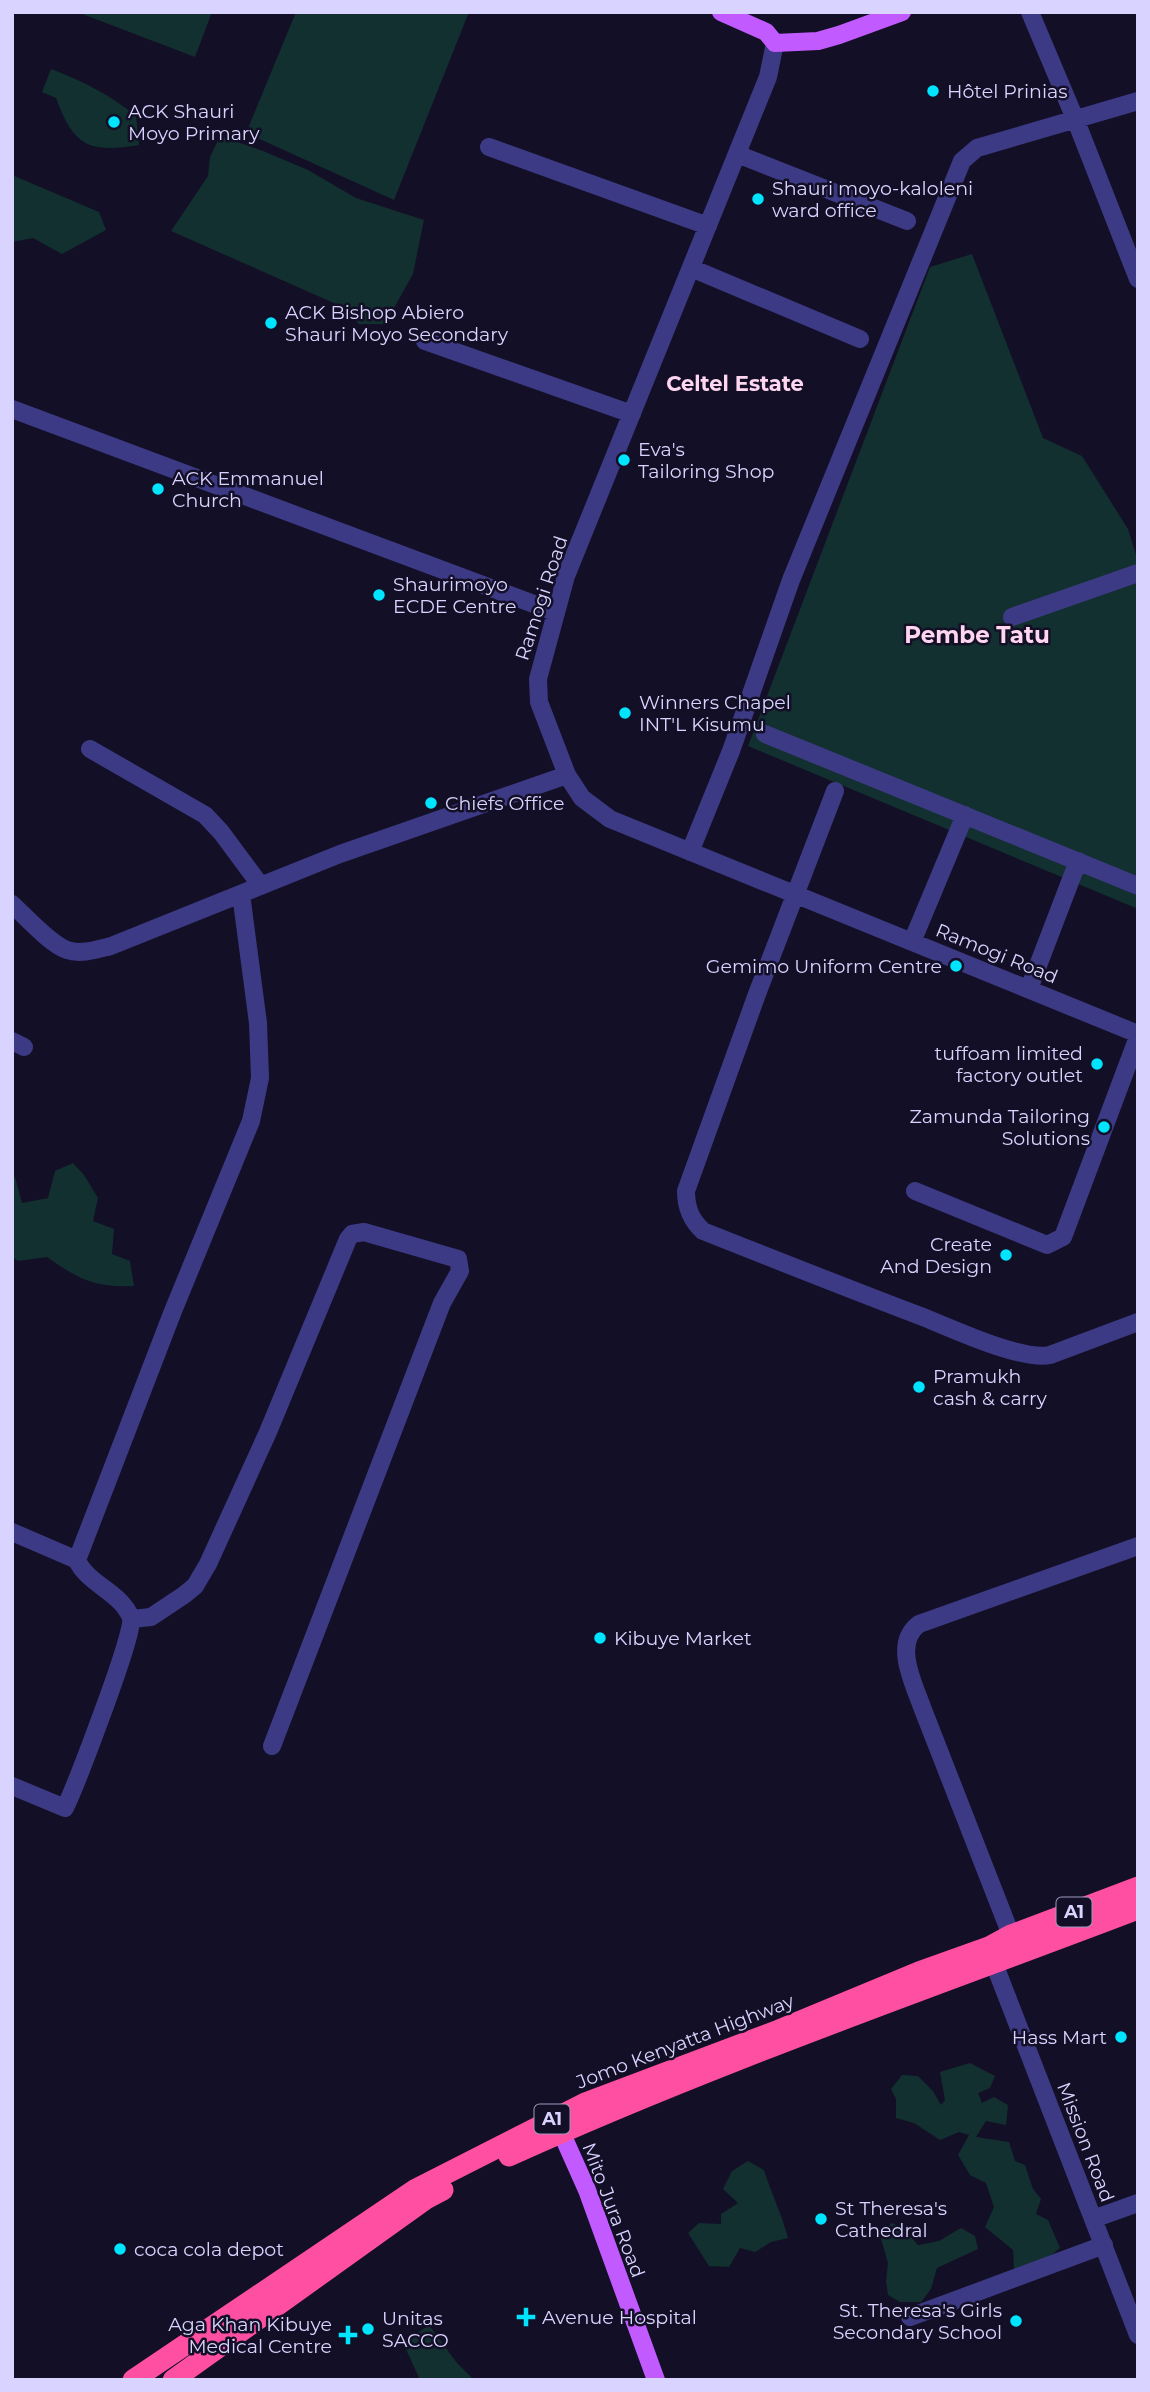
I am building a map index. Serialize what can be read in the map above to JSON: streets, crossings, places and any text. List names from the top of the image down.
{
  "streets": {
    "highway": ["A1", "Jomo Kenyatta Highway"],
    "main road": ["Mito Jura Road"],
    "street": ["Ramogi Road", "Mission Road"]
  },
  "crossings": [
    ["Jomo Kenyatta Highway", "Mission Road"],
    ["Jomo Kenyatta Highway", "Mito Jura Road"]
  ],
  "districts": ["Celtel Estate", "Pembe Tatu"],
  "places": {
    "other": [
      "Hôtel Prinias",
      "ACK Shauri Moyo Primary",
      "Shauri moyo-kaloleni ward office",
      "ACK Bishop Abiero Shauri Moyo Secondary",
      "Eva's Tailoring Shop",
      "ACK Emmanuel Church",
      "Shaurimoyo ECDE Centre",
      "Winners Chapel INT'L Kisumu",
      "Chiefs Office",
      "Gemimo Uniform Centre",
      "tuffoam limited factory outlet",
      "Zamunda Tailoring Solutions",
      "Create And Design",
      "Pramukh cash & carry",
      "Kibuye Market",
      "Hass Mart",
      "St Theresa's Cathedral",
      "coca cola depot",
      "St. Theresa's Girls Secondary School",
      "Unitas SACCO"
    ],
    "health": ["Avenue Hospital", "Aga Khan Kibuye Medical Centre"]
  }
}
